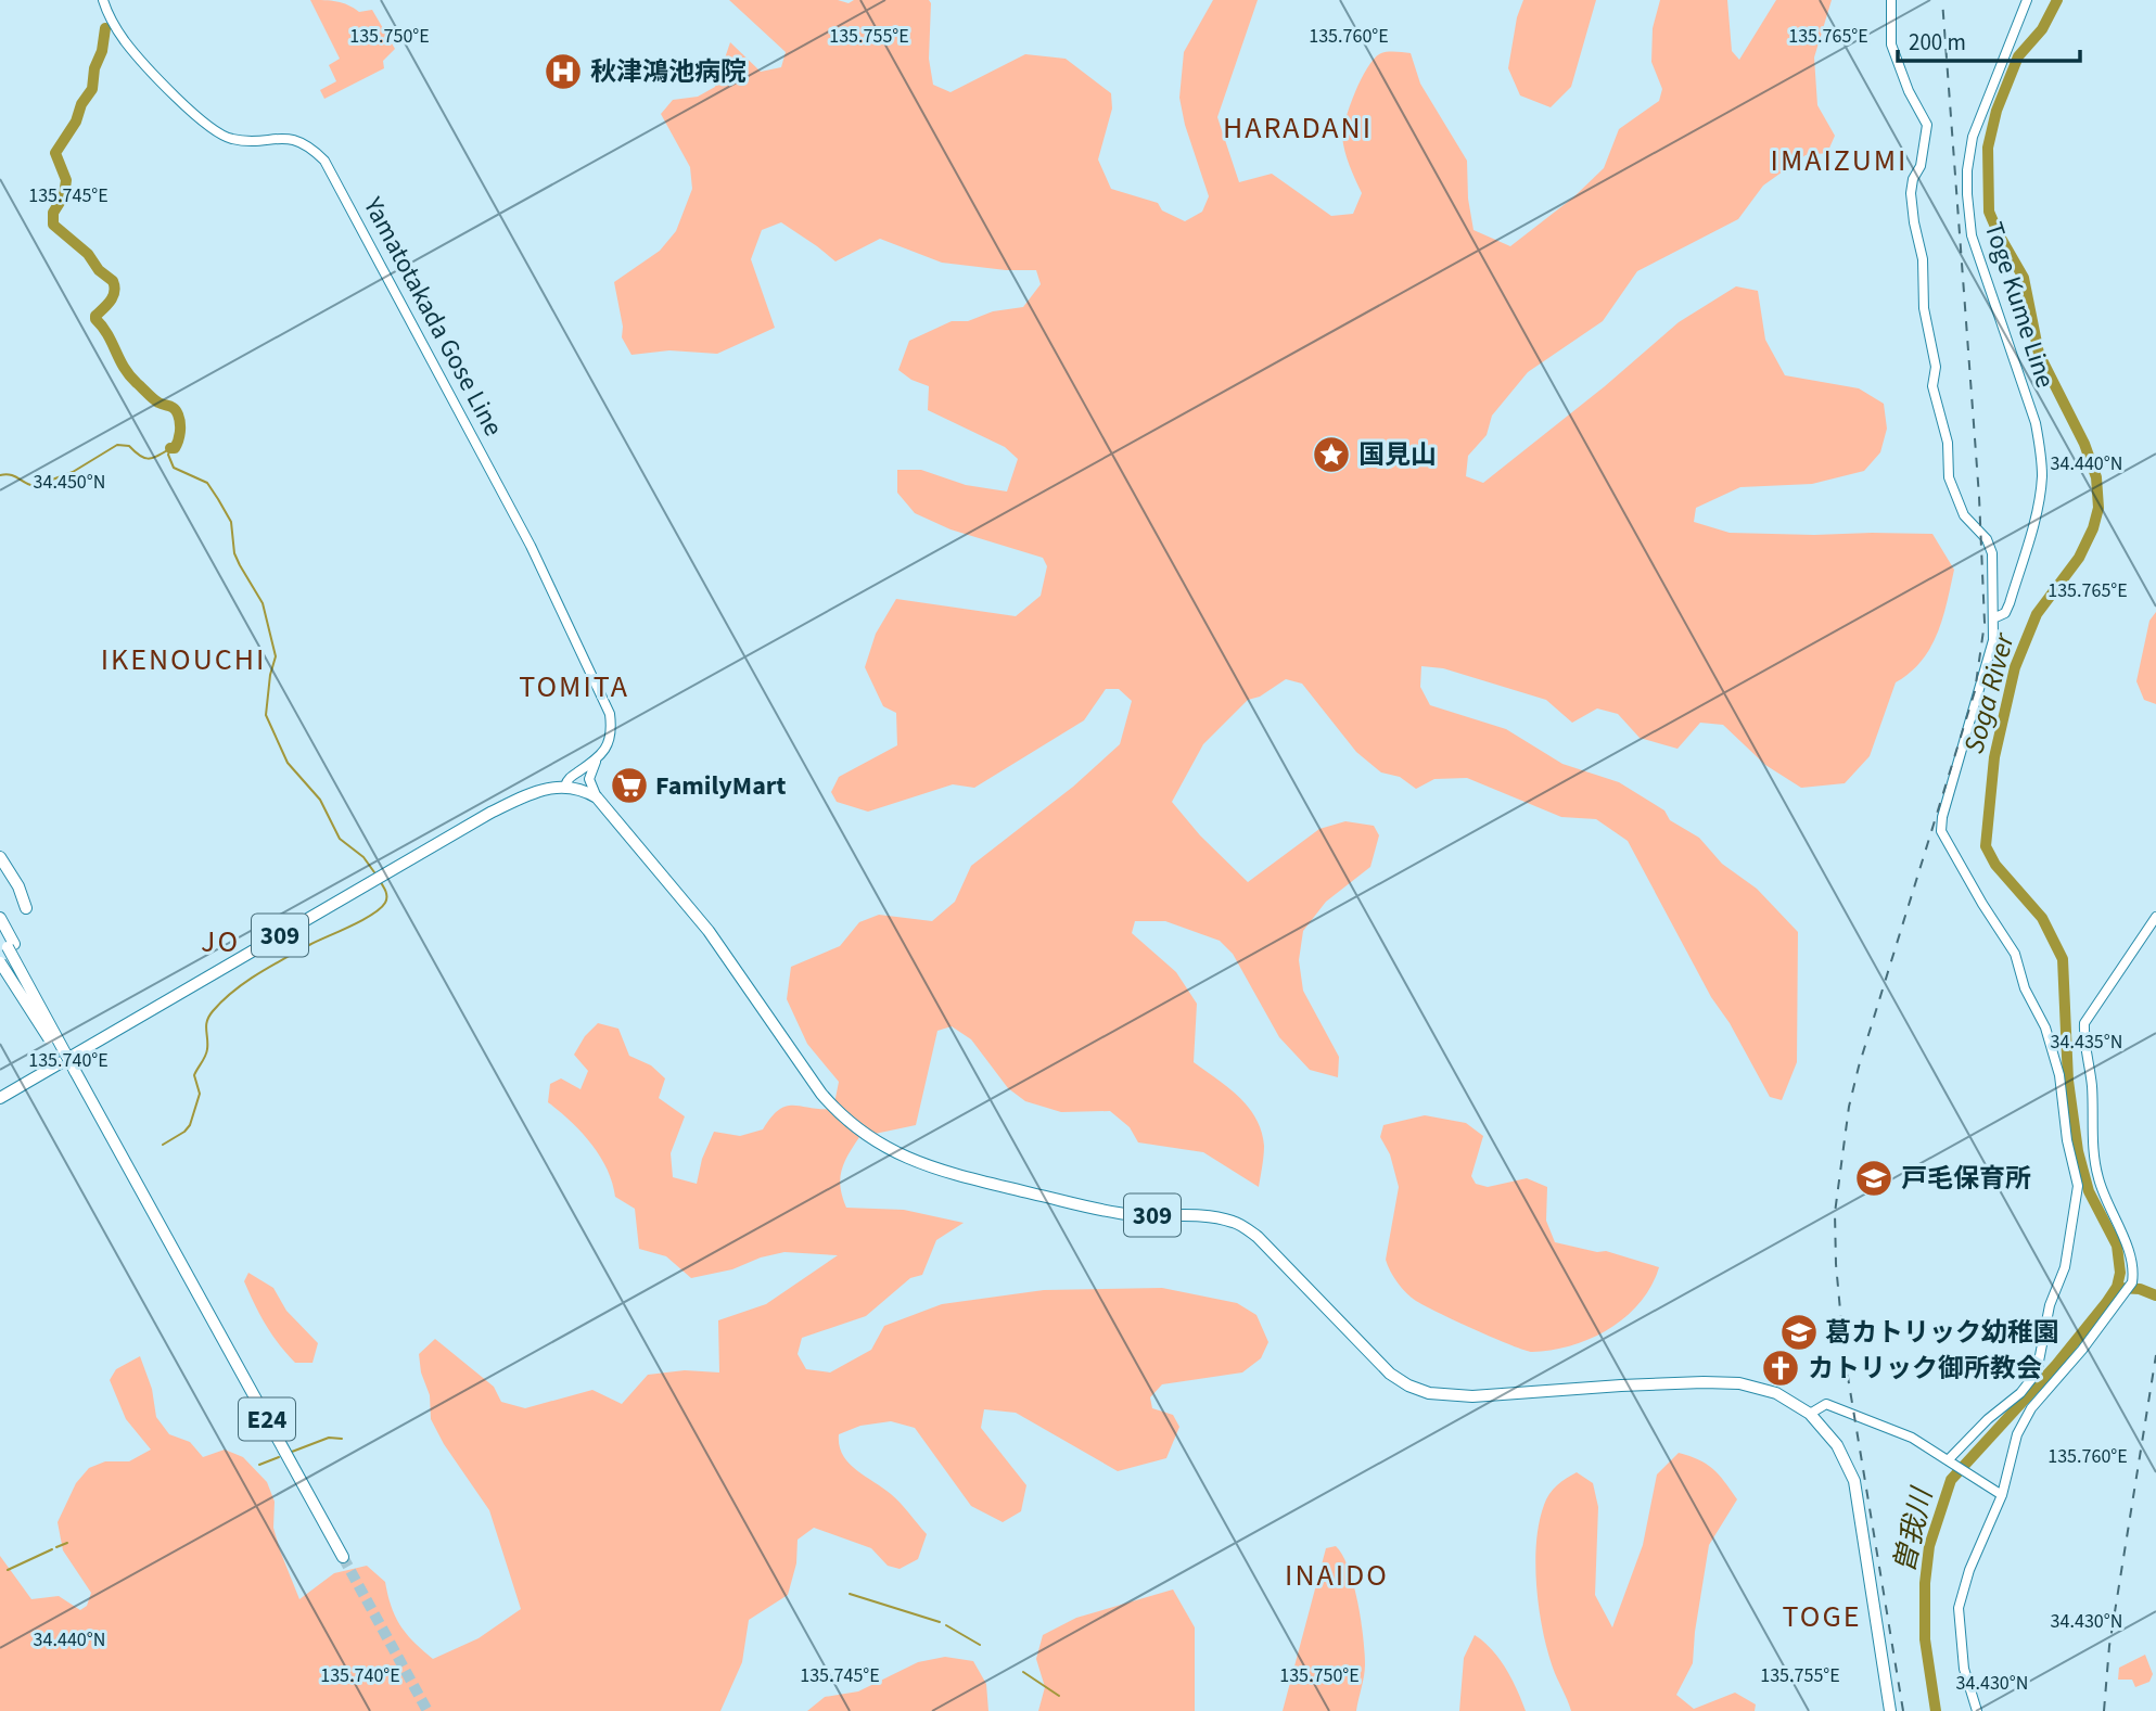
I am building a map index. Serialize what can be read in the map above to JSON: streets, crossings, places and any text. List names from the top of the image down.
{
  "streets": {
    "highway": ["309", "E24"],
    "main road": ["Toge Kume Line", "Yamatotakada Gose Line"]
  },
  "crossings": [
    ["Yamatotakada Gose Line", "309"]
  ],
  "districts": [
    "HARADANI",
    "IMAIZUMI",
    "IKENOUCHI",
    "TOMITA",
    "JO",
    "INAIDO",
    "TOGE"
  ],
  "water": ["Soga River", "曽我川"],
  "places": {
    "hospital": ["秋津鴻池病院"],
    "place": ["国見山"],
    "supermarket": ["FamilyMart"],
    "school or university": ["戸毛保育所", "葛カトリック幼稚園"],
    "church": ["カトリック御所教会"]
  },
  "scale_bar": "200 m",
  "coordinates": [
    "135.750°E",
    "135.755°E",
    "135.760°E",
    "135.765°E",
    "135.745°E",
    "34.440°N",
    "34.450°N",
    "34.435°N",
    "135.740°E",
    "34.430°N"
  ]
}
